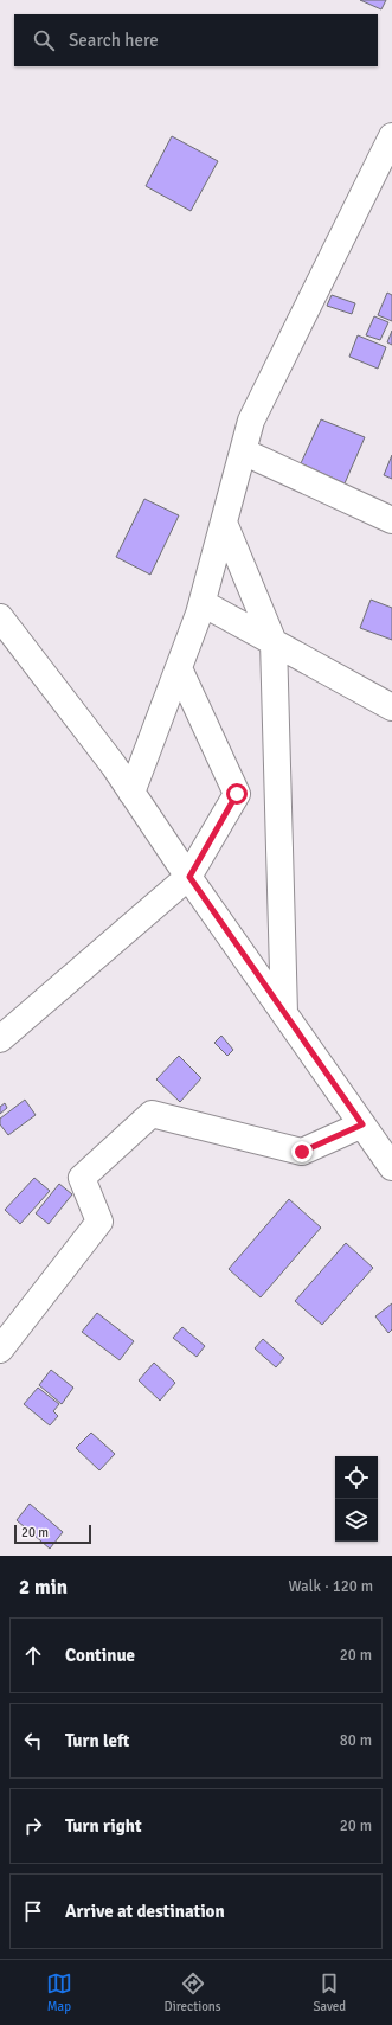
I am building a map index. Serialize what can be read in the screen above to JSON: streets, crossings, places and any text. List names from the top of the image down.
{
  "scale_bar": "20 m",
  "page": {
    "search": "Search here",
    "scale": "20 m",
    "heading": ["2 min", "Walk · 120 m"],
    "list": [
      ["Continue", "20 m"],
      ["Turn left", "80 m"],
      ["Turn right", "20 m"],
      "Arrive at destination"
    ],
    "nav": ["Map", "Directions", "Saved"]
  }
}
